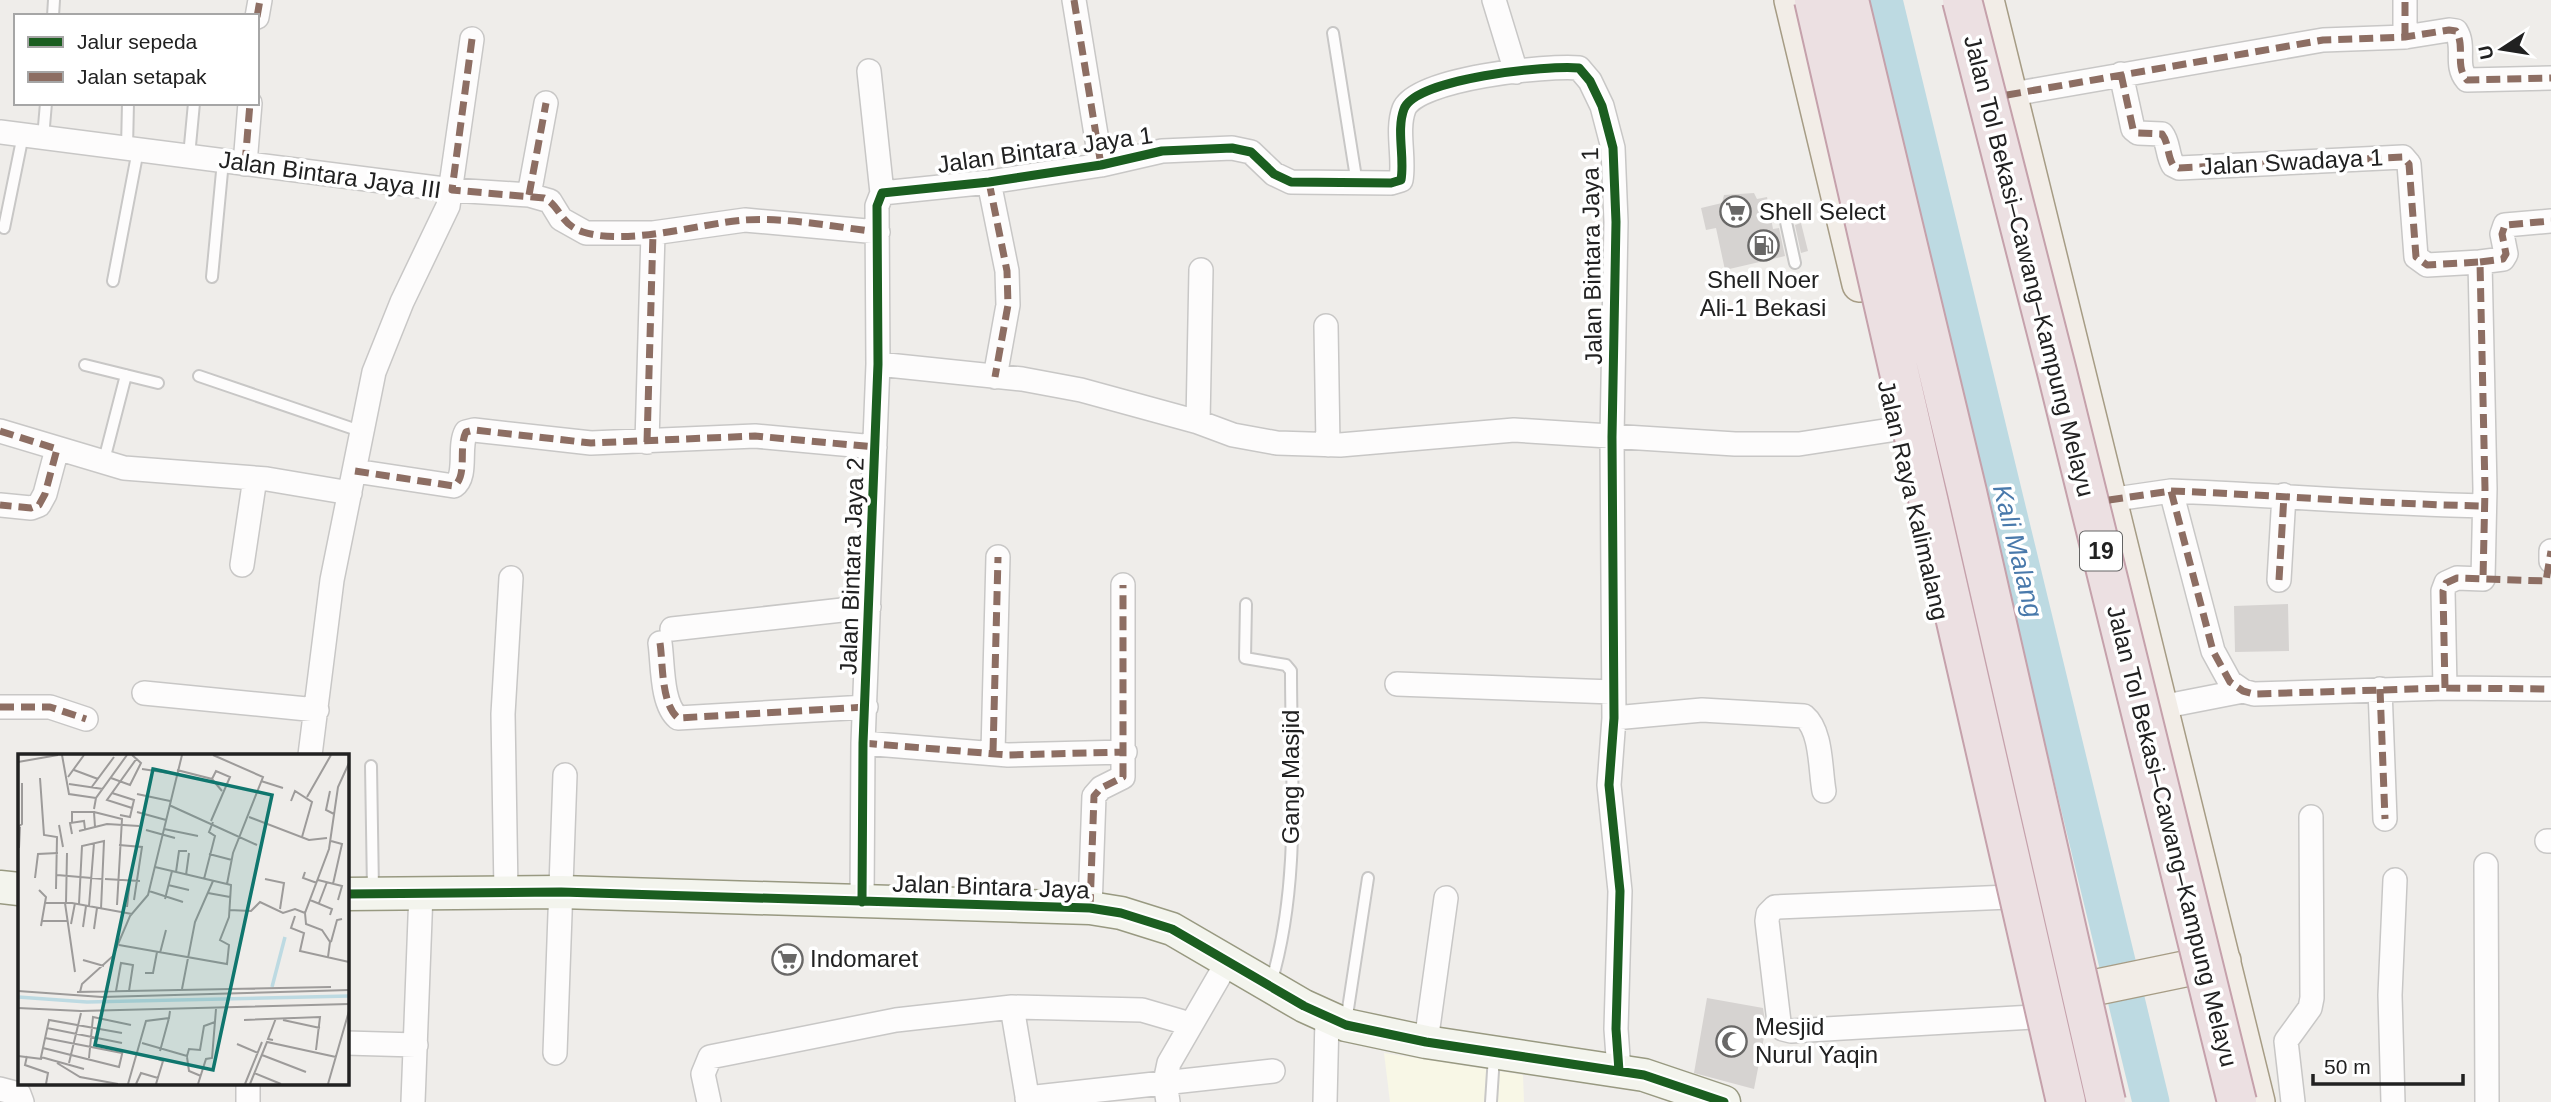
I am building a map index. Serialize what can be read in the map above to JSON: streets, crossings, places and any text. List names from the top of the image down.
{
  "streets": {
    "highway": ["Jalan Tol Bekasi–Cawang–Kampung Melayu", "19"],
    "main road": ["Jalan Raya Kalimalang"],
    "street": [
      "Jalan Bintara Jaya 1",
      "Jalan Swadaya 1",
      "Jalan Bintara Jaya III",
      "Jalan Bintara Jaya 2",
      "Jalan Bintara Jaya"
    ],
    "lane": ["Gang Masjid"]
  },
  "crossings": [
    ["Jalan Bintara Jaya 1", "Jalan Bintara Jaya"],
    ["Jalan Bintara Jaya 2", "Jalan Bintara Jaya"],
    ["Gang Masjid", "Jalan Bintara Jaya"]
  ],
  "water": ["Kali Malang"],
  "places": {
    "supermarket": ["Shell Select", "Indomaret"],
    "fuel station": ["Shell Noer Ali-1 Bekasi"],
    "mosque": ["Mesjid Nurul Yaqin"]
  },
  "legend": ["Jalur sepeda", "Jalan setapak"],
  "scale_bar": "50 m",
  "north": "left"
}
